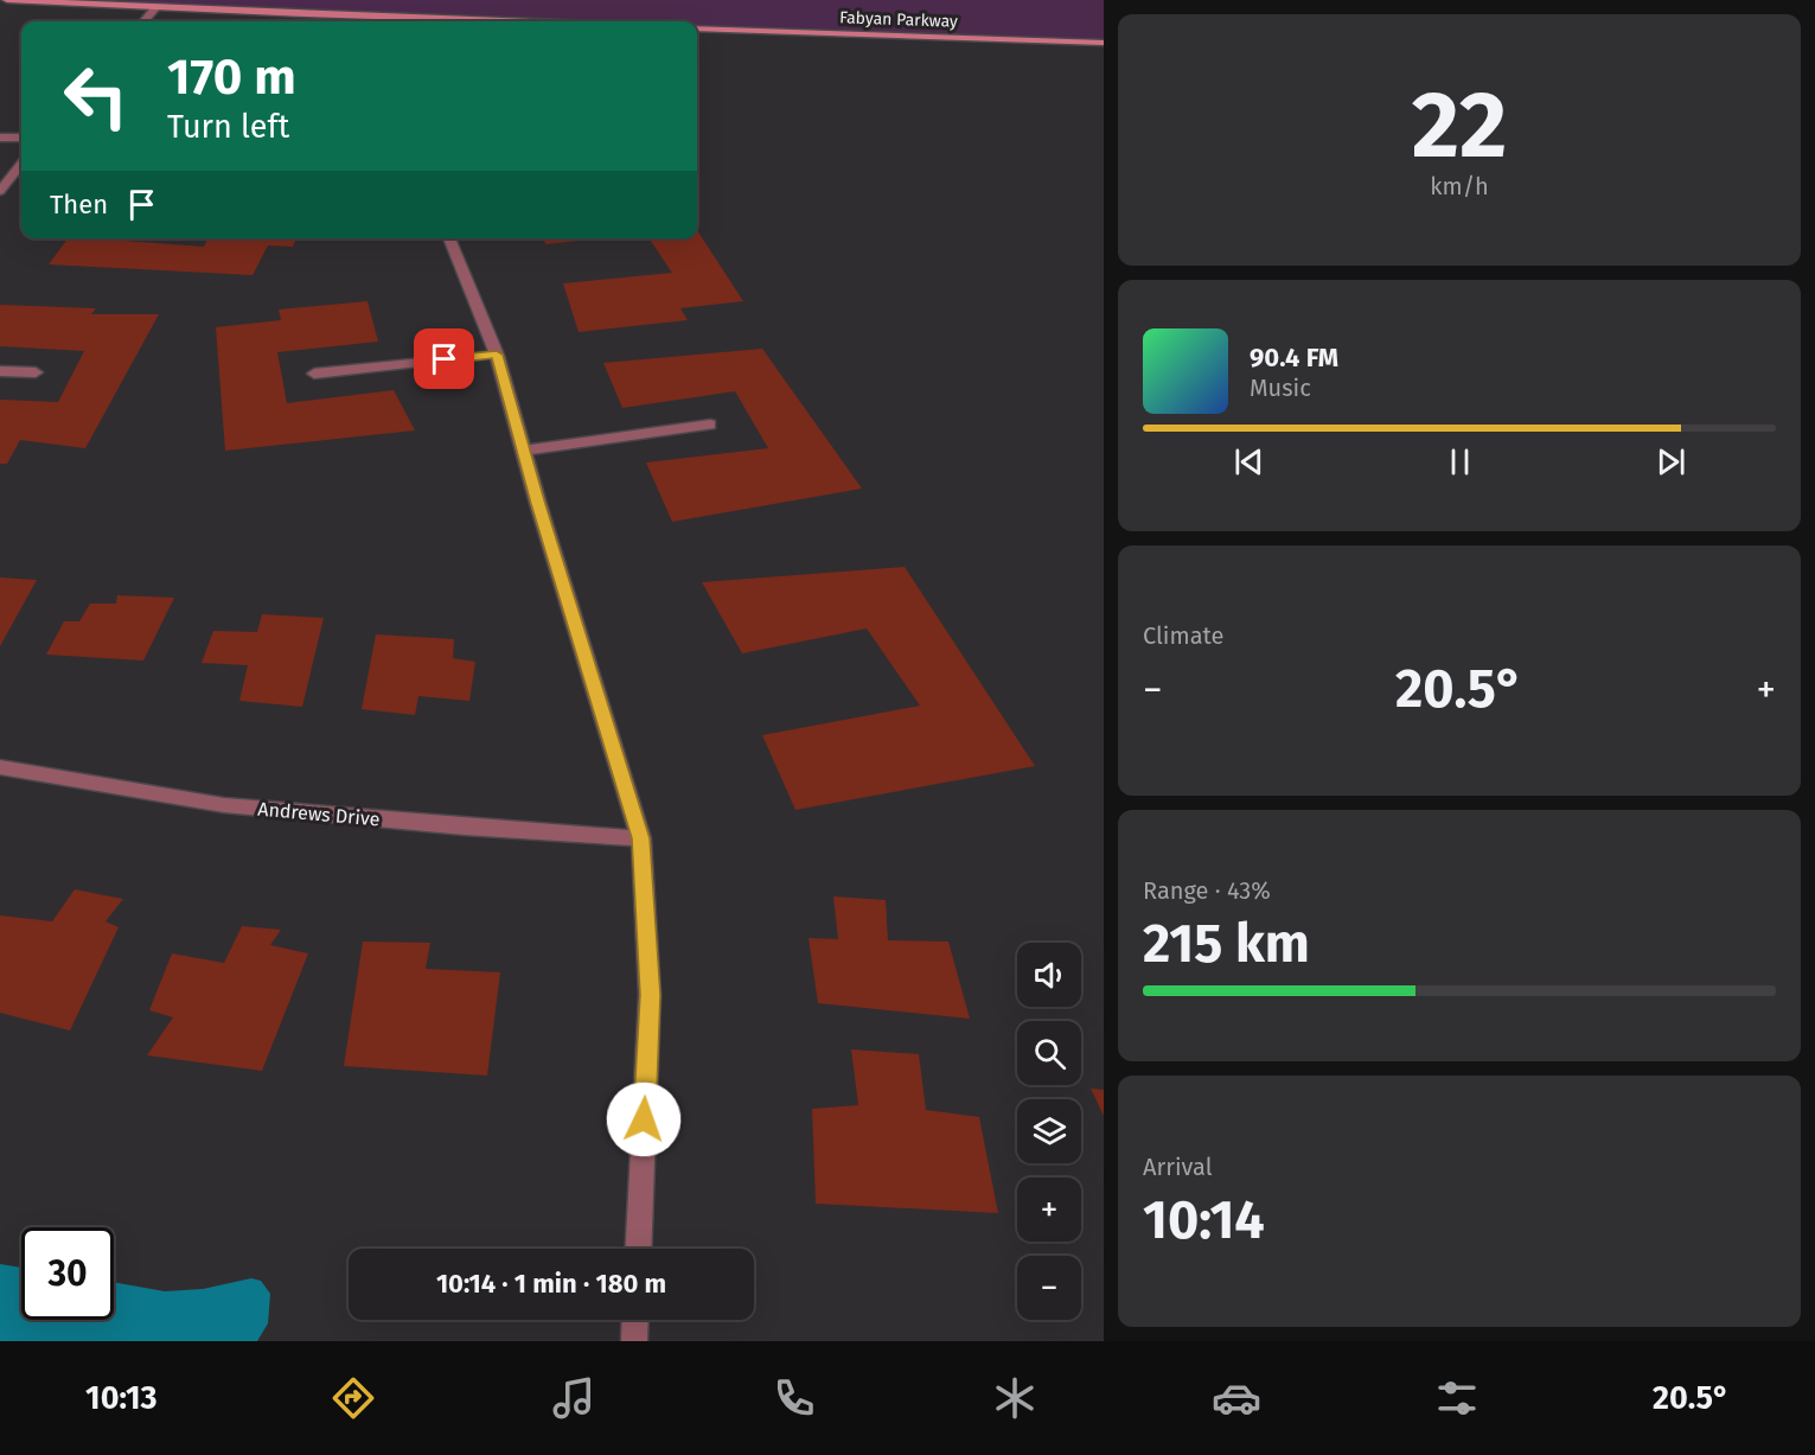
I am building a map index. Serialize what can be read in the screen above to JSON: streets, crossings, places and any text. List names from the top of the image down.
{
  "streets": {
    "main road": ["Fabyan Parkway"],
    "street": ["Andrews Drive"]
  },
  "page": {
    "tile": [
      ["22", "km/h"],
      "Climate",
      ["Range · 43%", "215 km"],
      ["Arrival", "10:14"]
    ],
    "turn": ["170 m", "Turn left"],
    "then": "Then",
    "song": ["90.4 FM", "Music"],
    "heat": ["−", "20.5°", "+"],
    "map_buttons": ["+", "−"],
    "limit": "30",
    "trip": "10:14 · 1 min · 180 m",
    "tabs": ["10:13", "20.5°"]
  }
}
